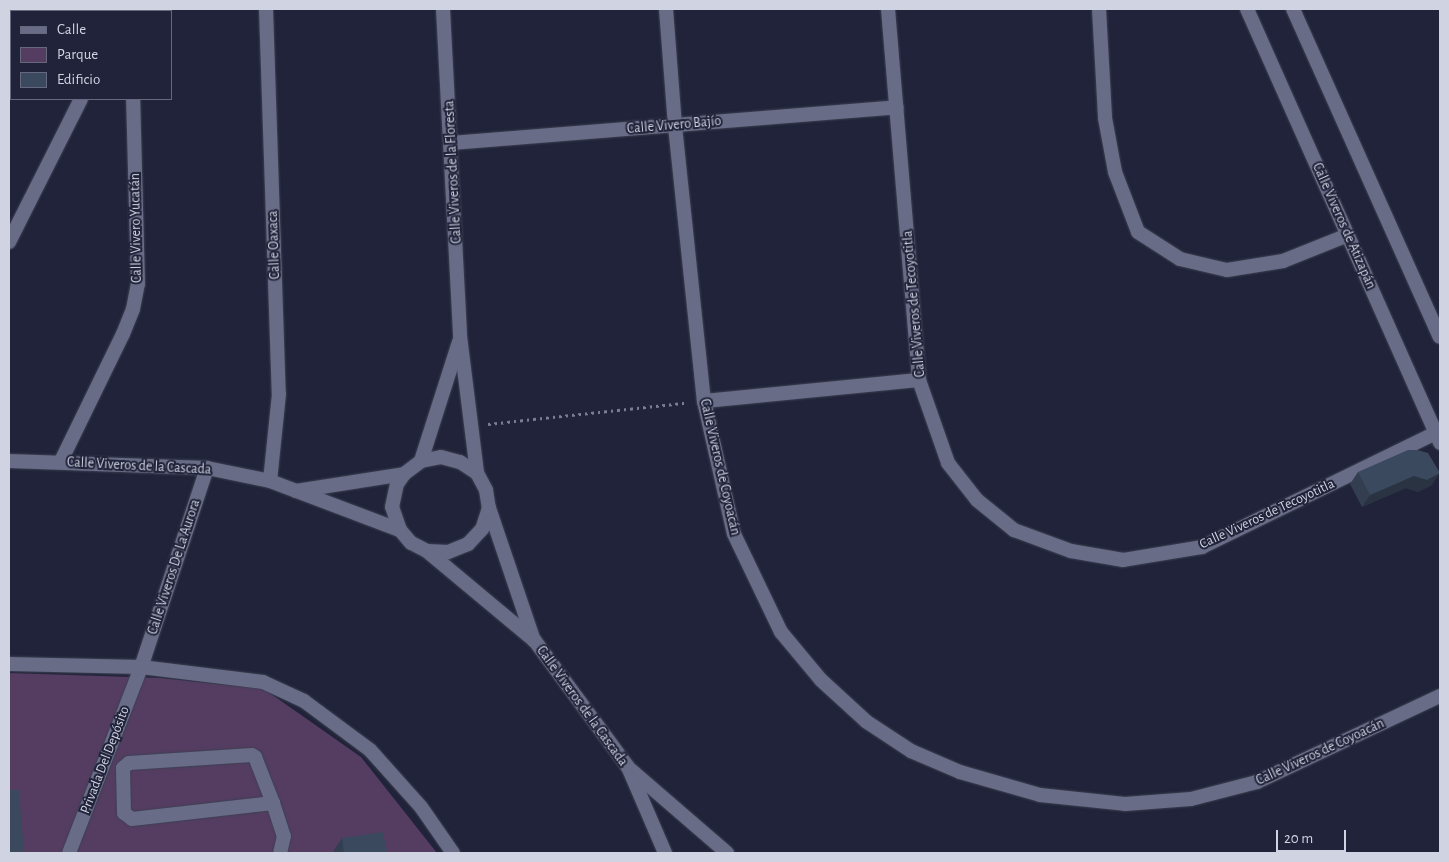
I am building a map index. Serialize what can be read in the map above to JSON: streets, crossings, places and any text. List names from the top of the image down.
{
  "streets": {
    "street": [
      "Calle Vivero Bajío",
      "Calle Viveros de la Floresta",
      "Calle Viveros de Atizapán",
      "Calle Vivero Yucatán",
      "Calle Oaxaca",
      "Calle Viveros de Tecoyotitla",
      "Calle Viveros de la Cascada",
      "Calle Viveros de Coyoacán",
      "Calle Viveros De La Aurora",
      "Privada Del Depósito"
    ]
  },
  "crossings": [
    ["Calle Vivero Bajío", "Calle Viveros de la Floresta"],
    ["Calle Vivero Bajío", "Calle Viveros de Tecoyotitla"],
    ["Calle Vivero Bajío", "Calle Viveros de Coyoacán"],
    ["Calle Viveros de la Floresta", "Calle Viveros de la Cascada"],
    ["Calle Viveros de Atizapán", "Calle Viveros de Tecoyotitla"],
    ["Calle Vivero Yucatán", "Calle Viveros de la Cascada"],
    ["Calle Oaxaca", "Calle Viveros de la Cascada"],
    ["Calle Viveros de la Cascada", "Calle Viveros De La Aurora"],
    ["Calle Viveros De La Aurora", "Privada Del Depósito"]
  ],
  "legend": ["Calle", "Parque", "Edificio"],
  "scale_bar": "20 m"
}
